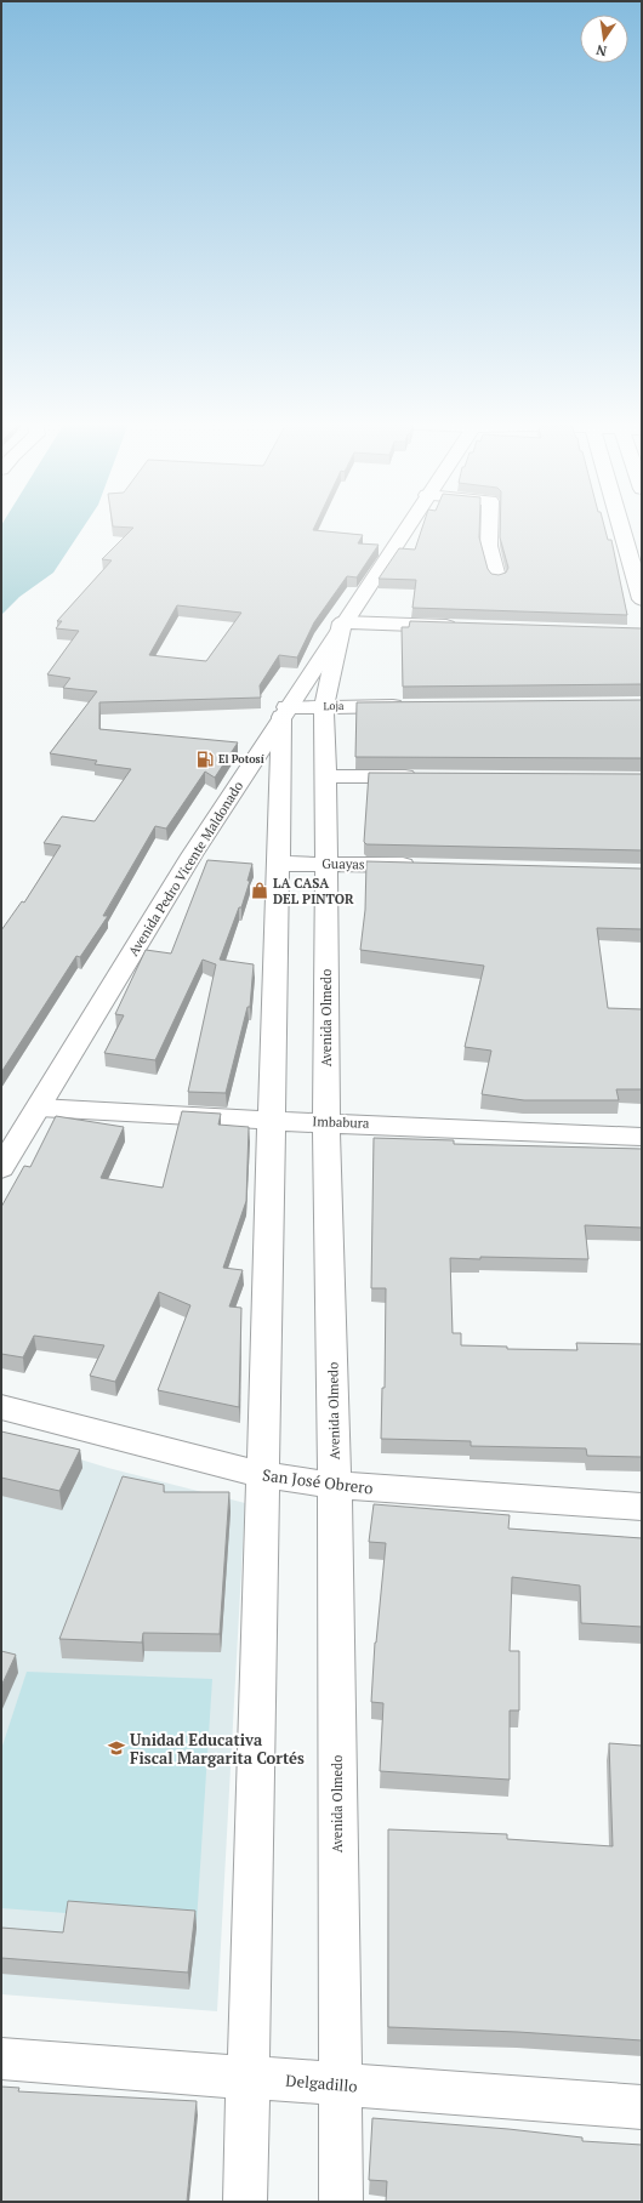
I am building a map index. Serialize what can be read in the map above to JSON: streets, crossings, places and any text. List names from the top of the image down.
{
  "streets": {
    "street": [
      "Loja",
      "Guayas",
      "Avenida Pedro Vicente Maldonado",
      "Avenida Olmedo",
      "Imbabura",
      "San José Obrero",
      "Delgadillo"
    ]
  },
  "crossings": [
    ["Loja", "Avenida Pedro Vicente Maldonado"],
    ["Loja", "Avenida Olmedo"],
    ["Guayas", "Avenida Olmedo"],
    ["Avenida Pedro Vicente Maldonado", "Avenida Olmedo"],
    ["Avenida Pedro Vicente Maldonado", "Imbabura"],
    ["Avenida Olmedo", "Imbabura"],
    ["Avenida Olmedo", "San José Obrero"],
    ["Avenida Olmedo", "Delgadillo"]
  ],
  "places": {
    "fuel station": ["El Potosí"],
    "shop": ["LA CASA DEL PINTOR"],
    "school or university": ["Unidad Educativa Fiscal Margarita Cortés"]
  },
  "north": "bottom"
}
